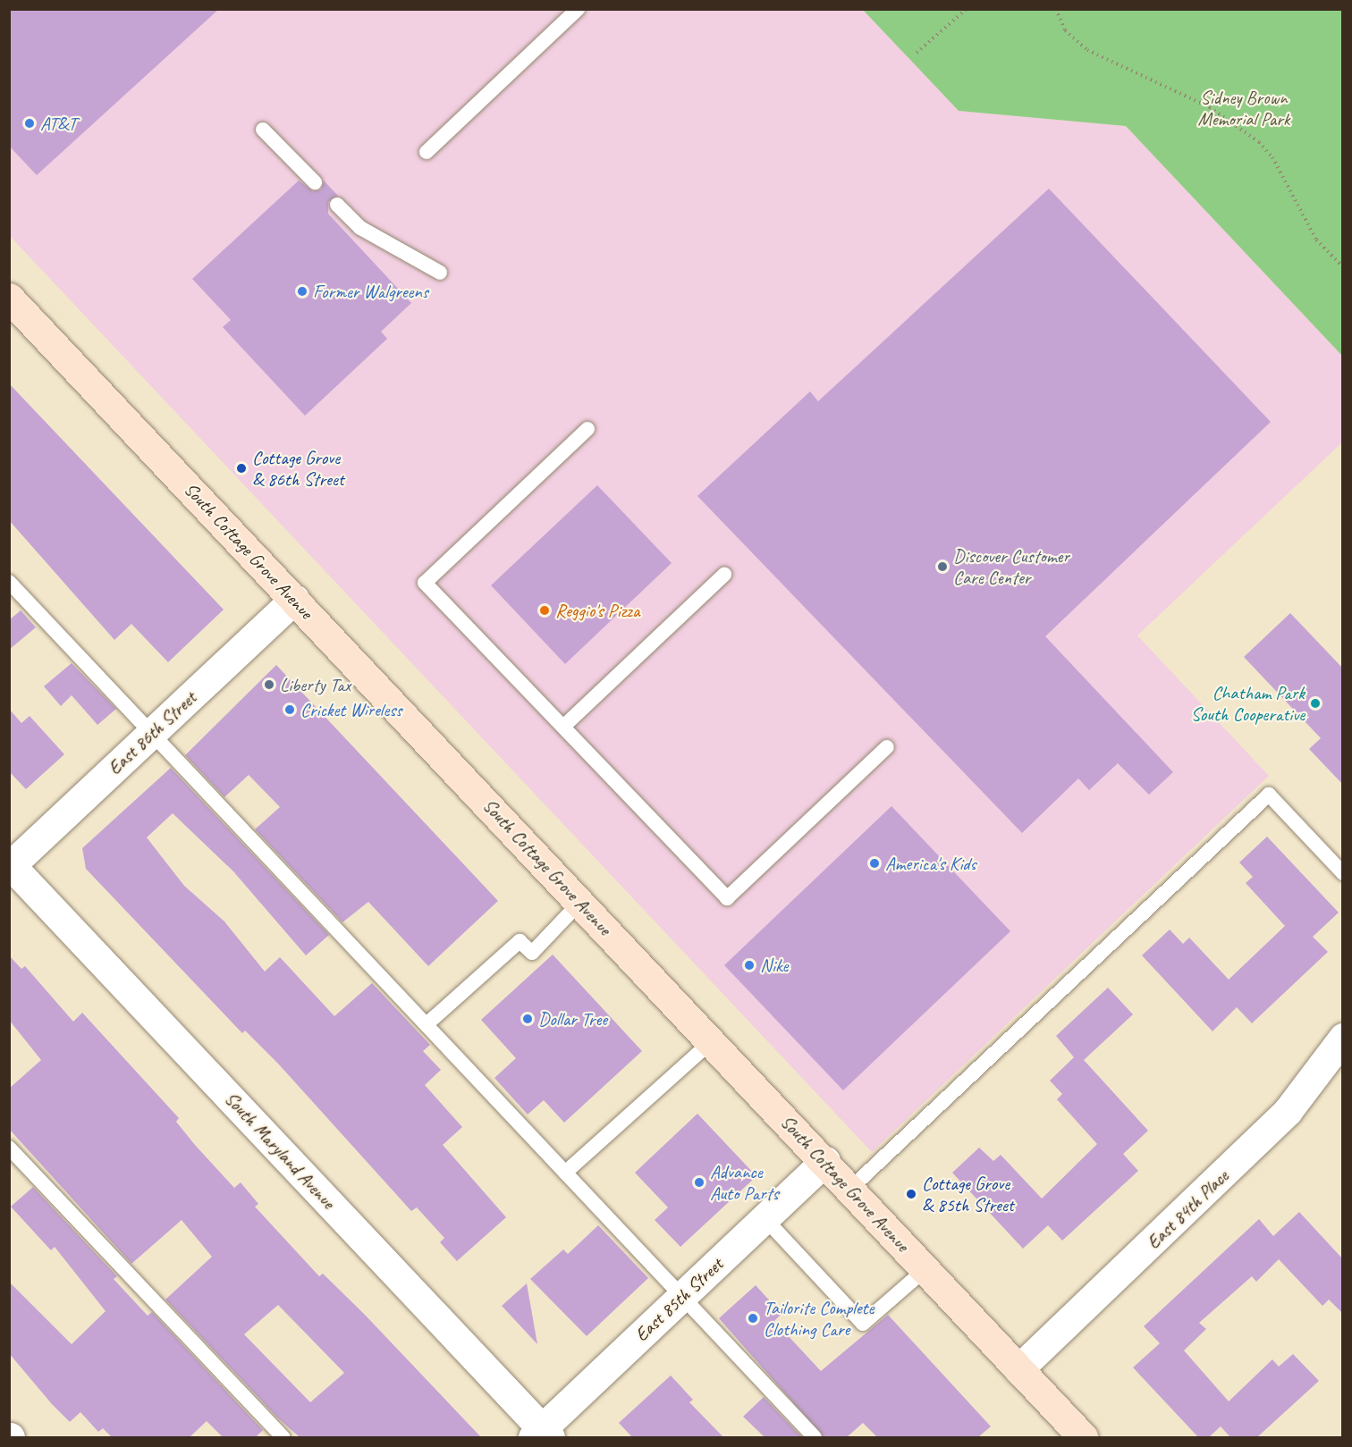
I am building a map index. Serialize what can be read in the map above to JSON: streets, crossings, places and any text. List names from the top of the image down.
{
  "streets": {
    "main road": ["South Cottage Grove Avenue"],
    "street": [
      "East 86th Street",
      "South Maryland Avenue",
      "East 84th Place",
      "East 85th Street"
    ]
  },
  "crossings": [
    ["South Cottage Grove Avenue", "East 86th Street"],
    ["South Cottage Grove Avenue", "East 84th Place"],
    ["South Cottage Grove Avenue", "East 85th Street"],
    ["East 86th Street", "South Maryland Avenue"],
    ["South Maryland Avenue", "East 85th Street"]
  ],
  "parks": ["Sidney Brown Memorial Park"],
  "places": [
    "AT&T",
    "Former Walgreens",
    "Cottage Grove & 86th Street",
    "Discover Customer Care Center",
    "Reggio's Pizza",
    "Liberty Tax",
    "Chatham Park South Cooperative",
    "Cricket Wireless",
    "America's Kids",
    "Nike",
    "Dollar Tree",
    "Advance Auto Parts",
    "Cottage Grove & 85th Street",
    "Tailorite Complete Clothing Care"
  ]
}
